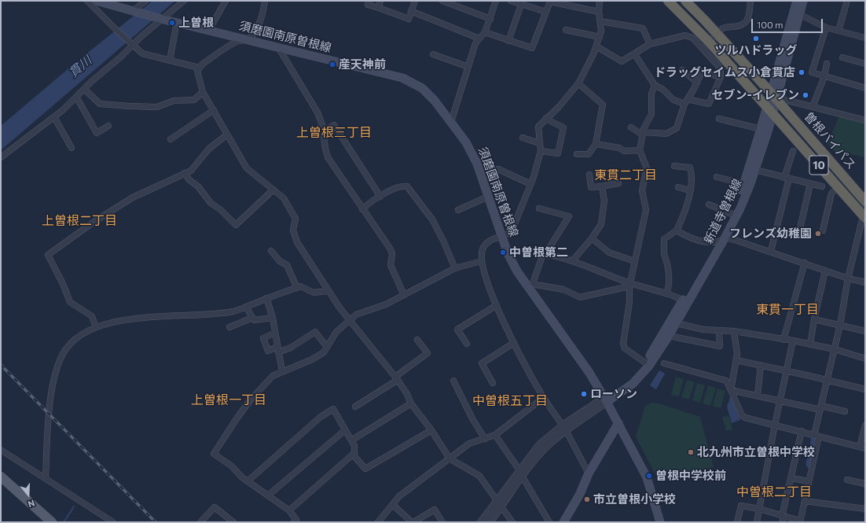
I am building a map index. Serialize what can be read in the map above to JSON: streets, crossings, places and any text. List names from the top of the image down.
{
  "streets": {
    "highway": ["曽根バイパス", "10"],
    "main road": ["須磨園南原曽根線", "新道寺曽根線"]
  },
  "crossings": [
    ["須磨園南原曽根線", "新道寺曽根線"],
    ["曽根バイパス", "新道寺曽根線"]
  ],
  "districts": [
    "上曽根三丁目",
    "東貫二丁目",
    "上曽根二丁目",
    "東貫一丁目",
    "上曽根一丁目",
    "中曽根五丁目",
    "中曽根二丁目"
  ],
  "water": ["貫川"],
  "places": [
    "上曽根",
    "ツルハドラッグ",
    "産天神前",
    "ドラッグセイムス小倉貫店",
    "セブン-イレブン",
    "フレンズ幼稚園",
    "中曽根第二",
    "ローソン",
    "北九州市立曽根中学校",
    "曽根中学校前",
    "市立曽根小学校"
  ],
  "scale_bar": "100 m",
  "north": "bottom"
}
